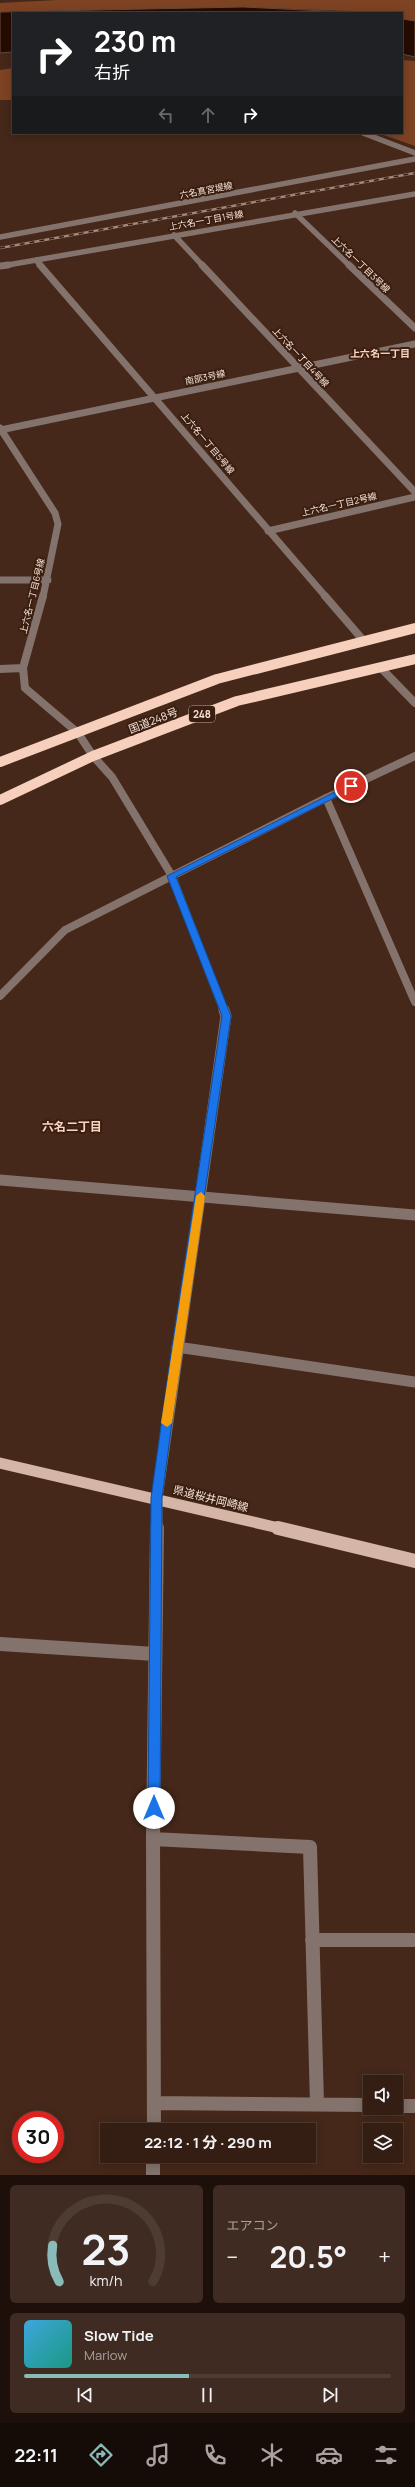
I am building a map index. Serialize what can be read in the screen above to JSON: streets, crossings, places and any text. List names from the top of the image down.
{
  "streets": {
    "highway": ["248", "国道248号"],
    "main road": ["県道桜井岡崎線"],
    "street": [
      "六名真宮堤線",
      "上六名一丁目1号線",
      "上六名一丁目3号線",
      "上六名一丁目4号線",
      "南部3号線",
      "上六名一丁目5号線",
      "上六名一丁目2号線",
      "上六名一丁目6号線"
    ]
  },
  "crossings": [
    ["上六名一丁目1号線", "上六名一丁目3号線"],
    ["上六名一丁目1号線", "上六名一丁目4号線"],
    ["上六名一丁目1号線", "上六名一丁目5号線"],
    ["上六名一丁目4号線", "南部3号線"],
    ["南部3号線", "上六名一丁目5号線"],
    ["南部3号線", "上六名一丁目6号線"],
    ["上六名一丁目5号線", "上六名一丁目2号線"],
    ["上六名一丁目5号線", "国道248号"],
    ["上六名一丁目6号線", "国道248号"],
    ["上六名一丁目6号線", "県道桜井岡崎線"]
  ],
  "districts": ["上六名一丁目", "六名二丁目"],
  "page": {
    "turn": ["230 m", "右折"],
    "limit": "30",
    "trip": "22:12 · 1 分 · 290 m",
    "tile": "エアコン",
    "heat": ["−", "20.5°", "+"],
    "song": ["Slow Tide", "Marlow"],
    "tabs": "22:11",
    "gauge": ["23", "km/h"]
  }
}
